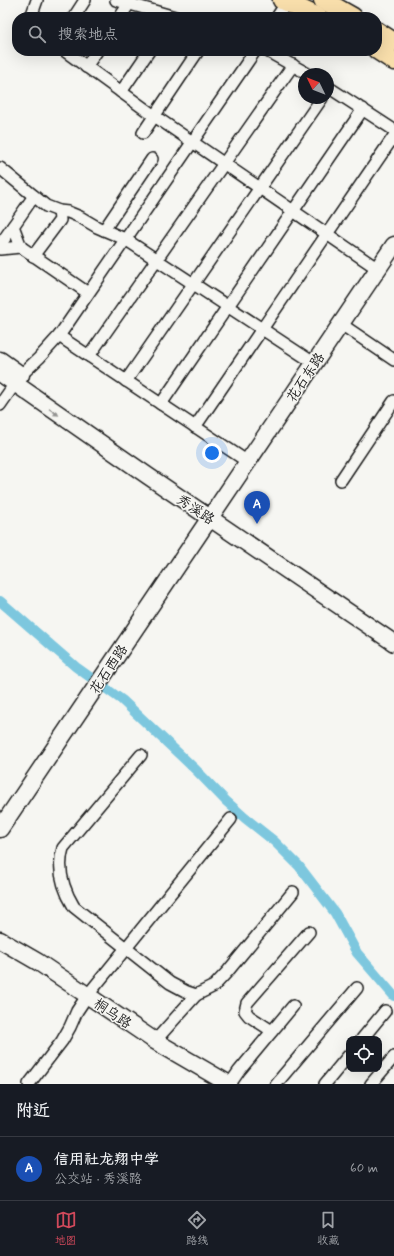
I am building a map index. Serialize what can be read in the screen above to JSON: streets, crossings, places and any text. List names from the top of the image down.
{
  "streets": {
    "street": [
      "花石东路",
      "秀溪路",
      "花石西路",
      "桐乌路"
    ]
  },
  "crossings": [
    ["花石东路", "秀溪路"],
    ["花石东路", "花石西路"],
    ["秀溪路", "花石西路"]
  ],
  "north": "top left",
  "page": {
    "search": "搜索地点",
    "pins": "A",
    "heading": "附近",
    "list": [
      {
        "mark": "A",
        "name": "信用社龙翔中学",
        "note": "公交站 · 秀溪路",
        "value": "60 m"
      }
    ],
    "nav": ["地图", "路线", "收藏"]
  }
}
